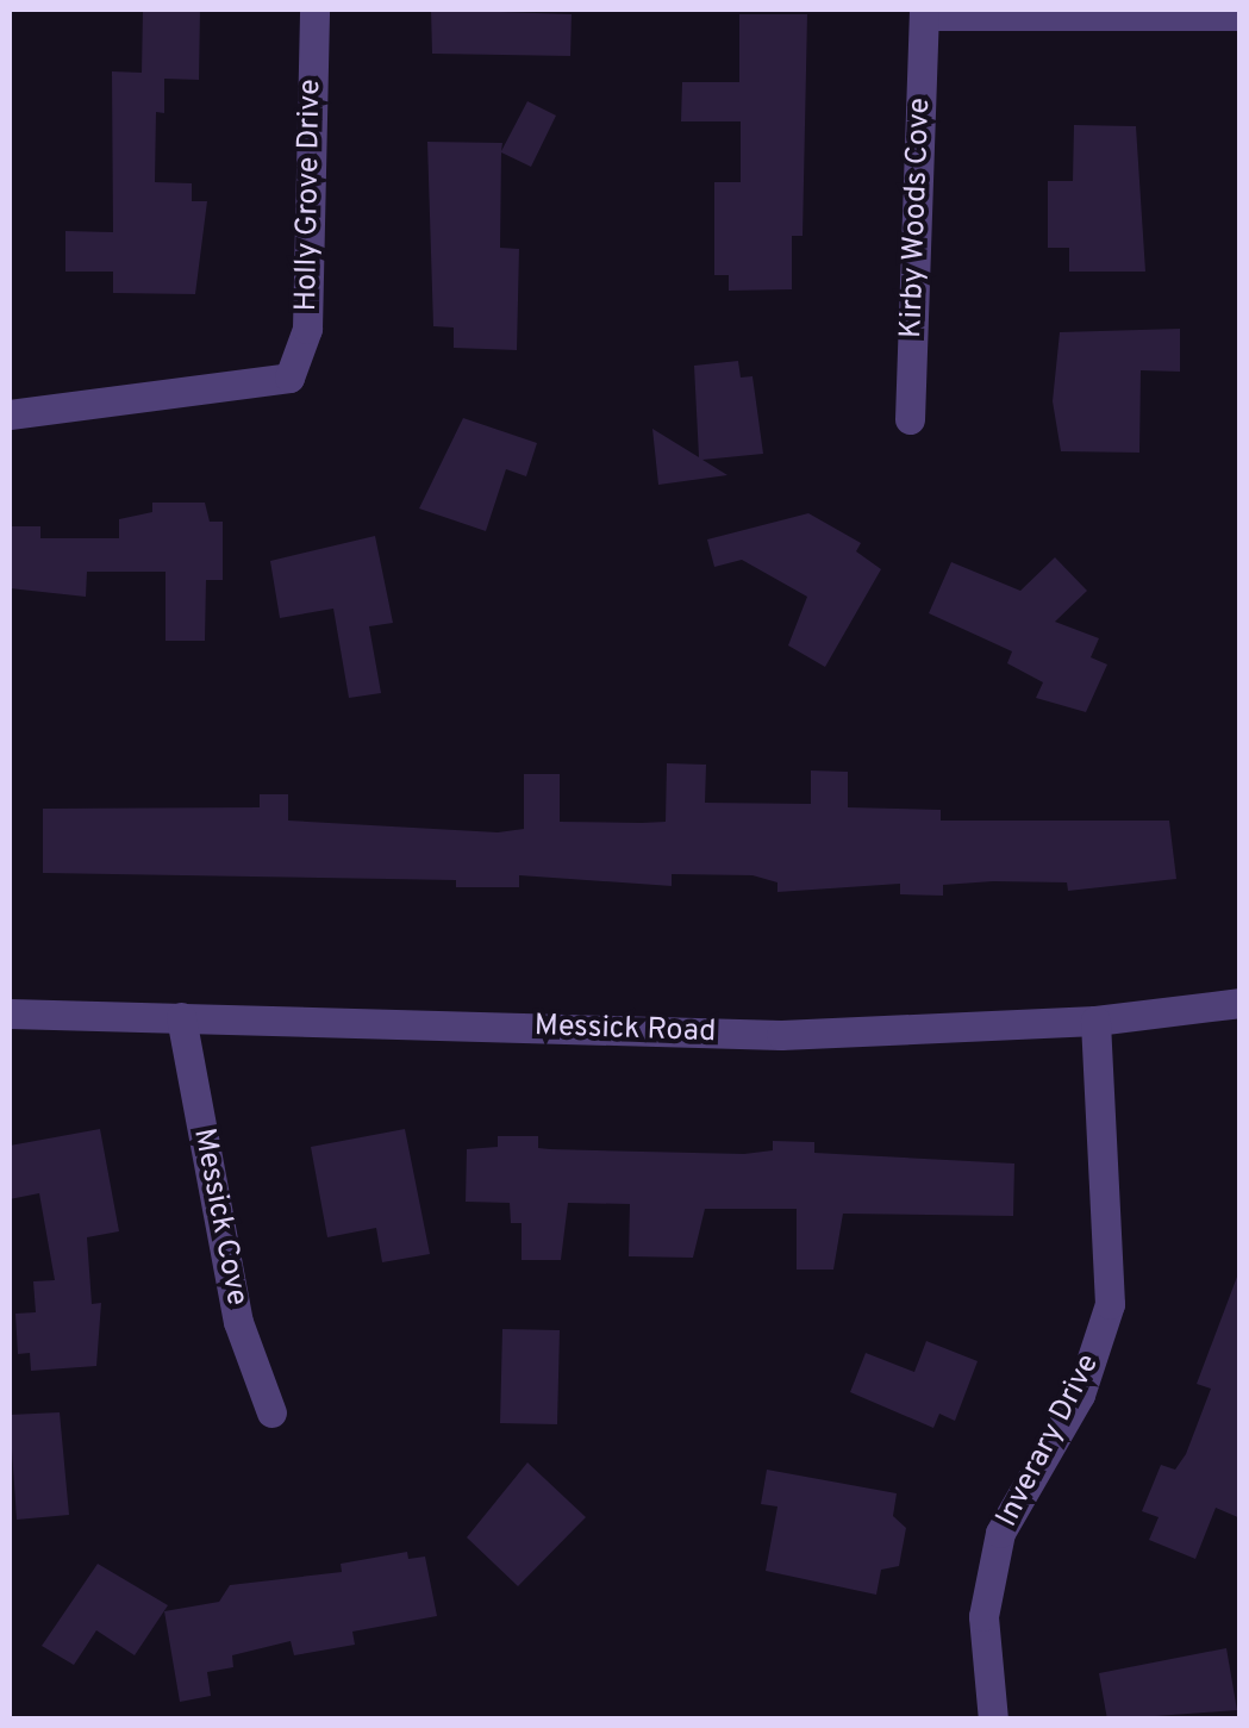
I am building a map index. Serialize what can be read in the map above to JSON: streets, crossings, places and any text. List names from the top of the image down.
{
  "streets": {
    "street": [
      "Holly Grove Drive",
      "Kirby Woods Cove",
      "Messick Road",
      "Messick Cove",
      "Inverary Drive"
    ]
  },
  "crossings": [
    ["Messick Road", "Messick Cove"],
    ["Messick Road", "Inverary Drive"]
  ]
}
